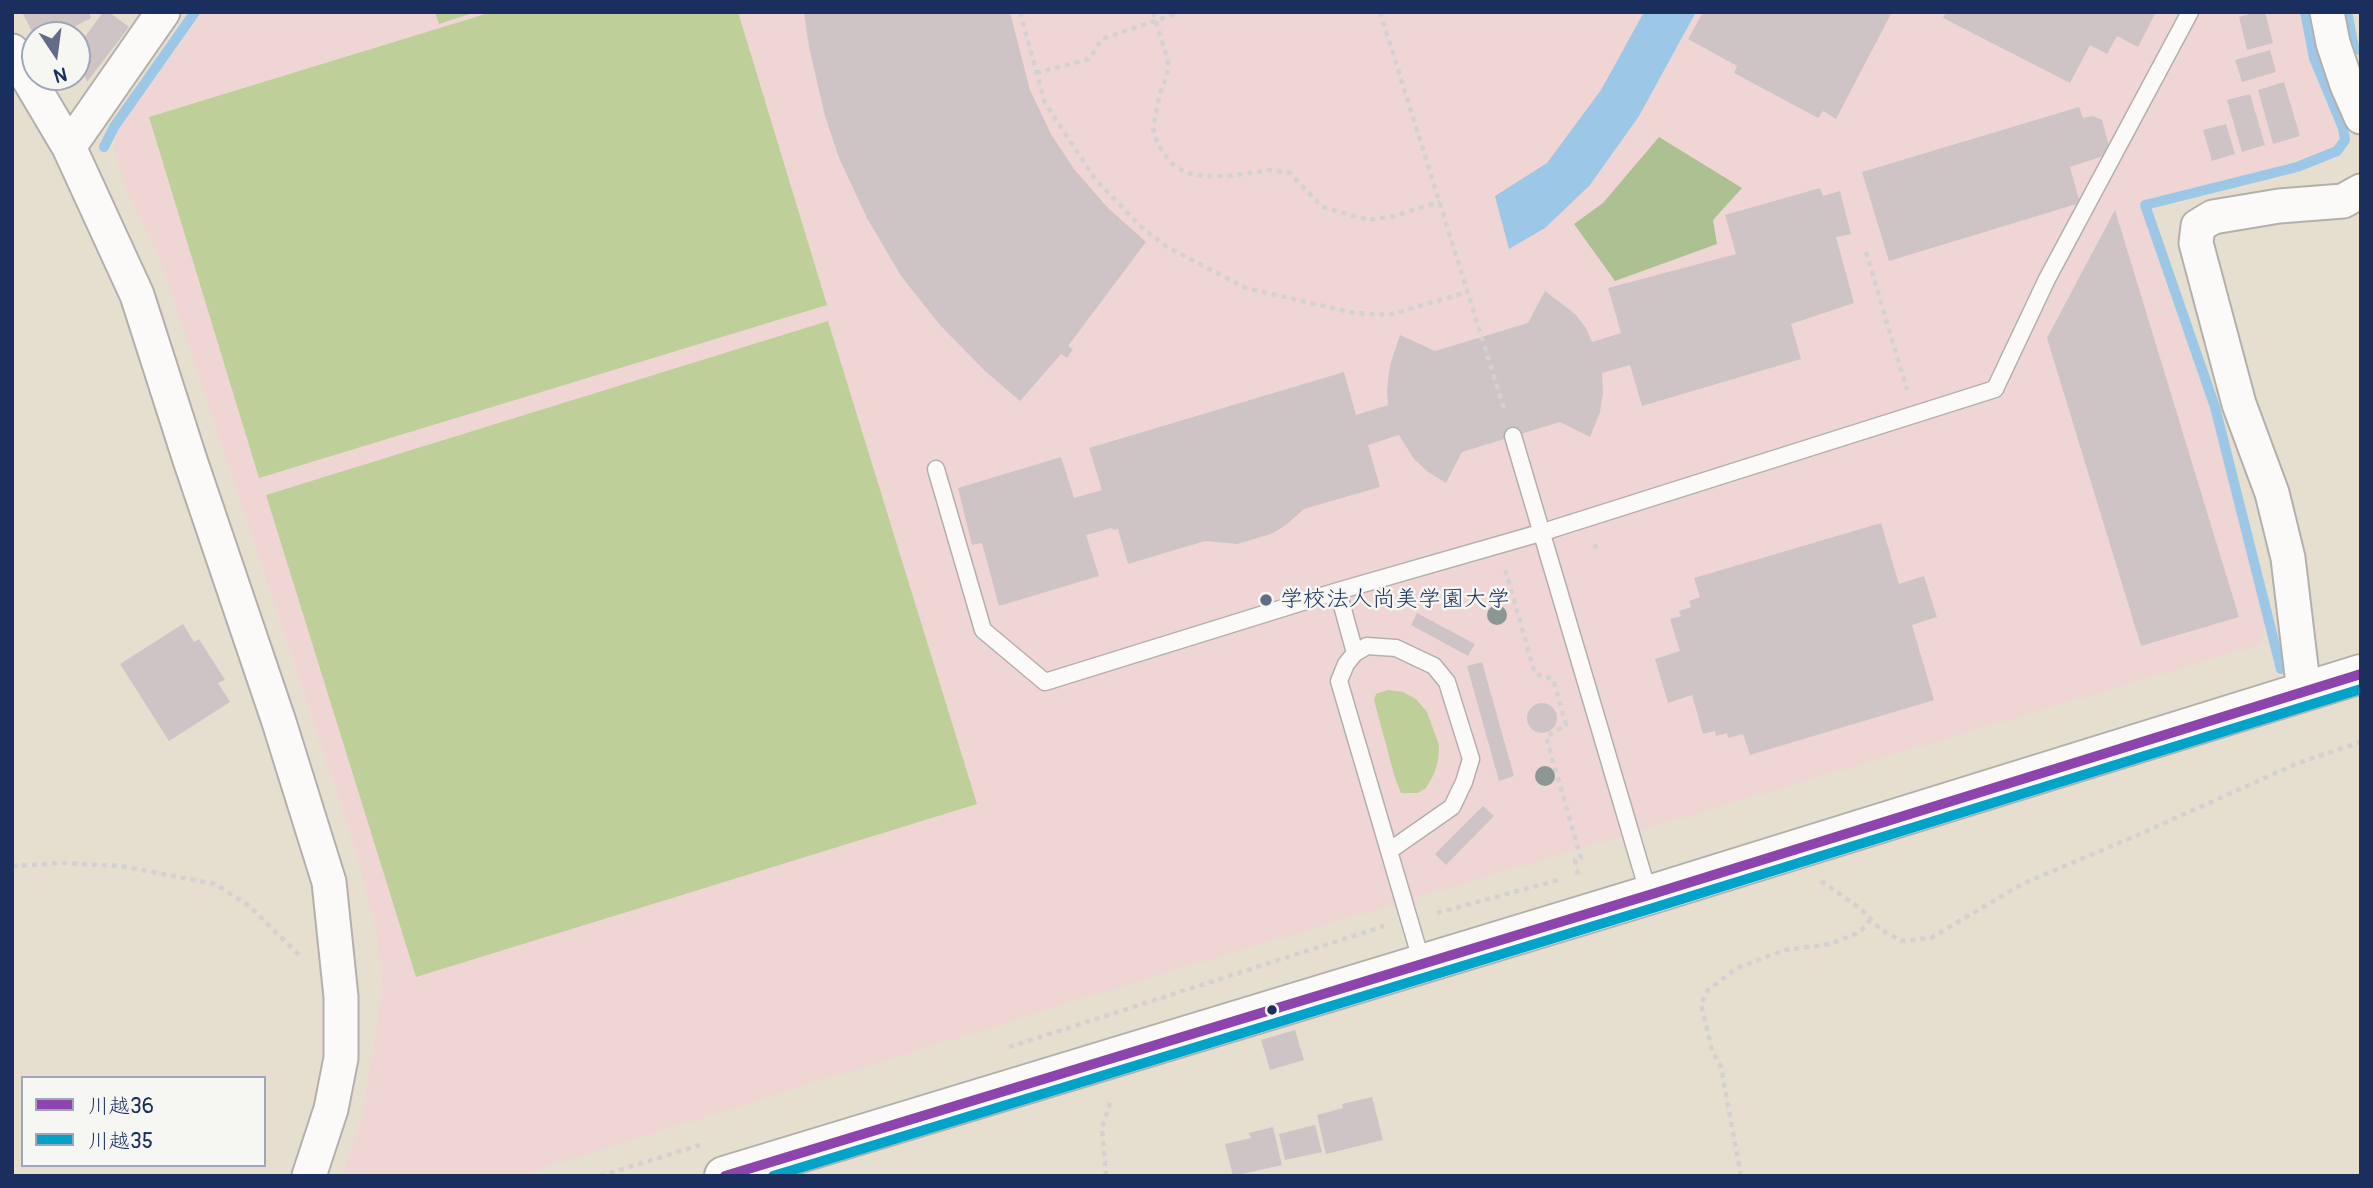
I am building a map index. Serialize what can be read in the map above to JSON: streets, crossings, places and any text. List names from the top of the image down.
{
  "places": ["学校法人尚美学園大学"],
  "lines": ["transit line 川越36", "transit line 川越35"],
  "legend": ["川越36", "川越35"],
  "north": "bottom"
}
